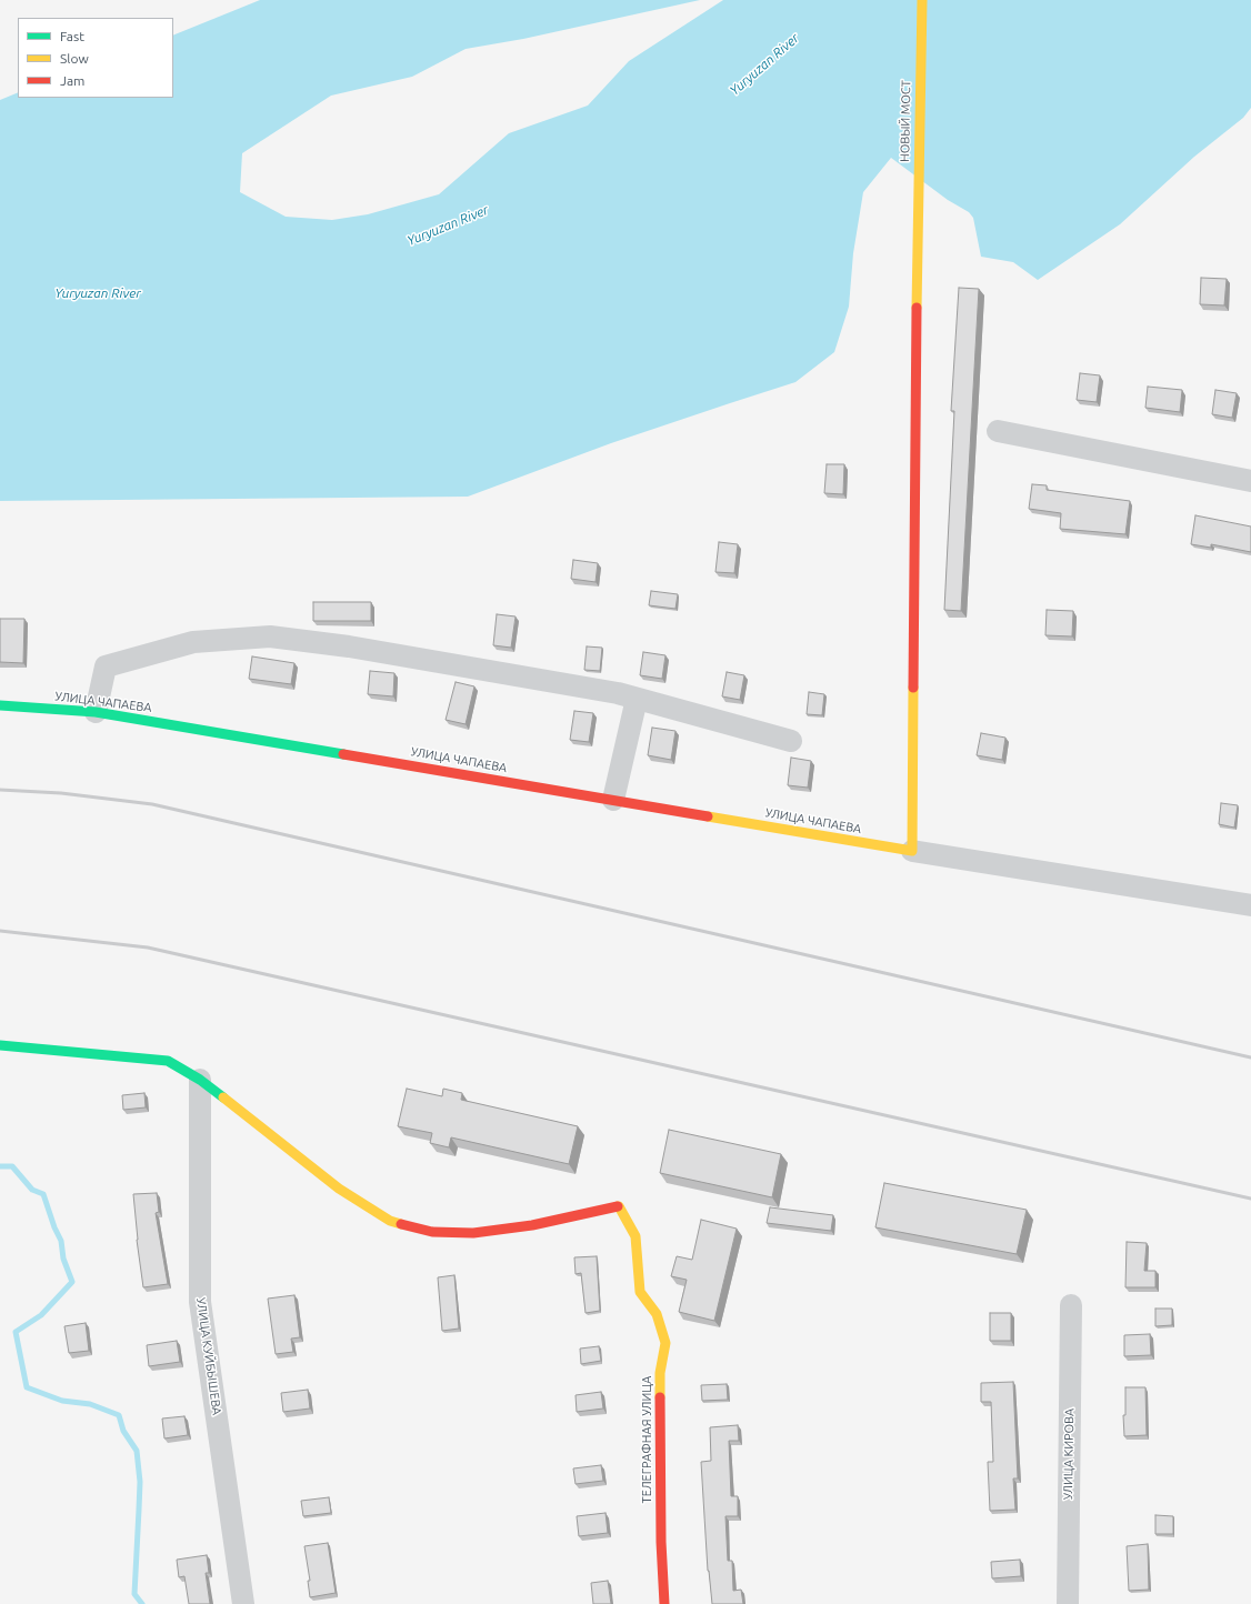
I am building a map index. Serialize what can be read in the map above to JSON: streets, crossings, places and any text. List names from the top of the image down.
{
  "streets": {
    "main road": ["НОВЫЙ МОСТ", "УЛИЦА ЧАПАЕВА", "ТЕЛЕГРАФНАЯ УЛИЦА"],
    "street": ["УЛИЦА КУЙБЫШЕВА", "УЛИЦА КИРОВА"]
  },
  "crossings": [
    ["НОВЫЙ МОСТ", "УЛИЦА ЧАПАЕВА"],
    ["УЛИЦА КУЙБЫШЕВА", "ТЕЛЕГРАФНАЯ УЛИЦА"]
  ],
  "water": ["Yuryuzan River"],
  "legend": ["Fast", "Slow", "Jam"]
}
